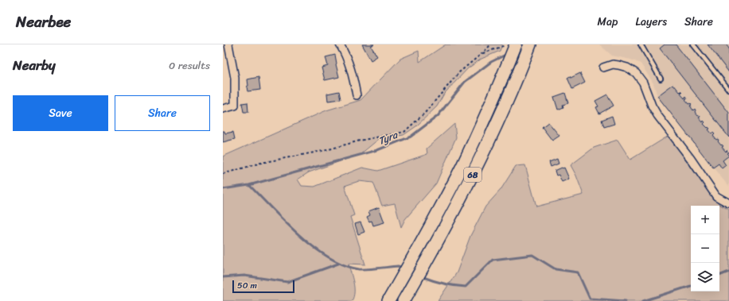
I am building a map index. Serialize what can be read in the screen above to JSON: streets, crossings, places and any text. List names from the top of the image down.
{
  "streets": {
    "highway": ["68"]
  },
  "water": ["Tyra"],
  "scale_bar": "50 m",
  "page": {
    "header": "Nearbee",
    "nav": ["Map", "Layers", "Share"],
    "heading": ["Nearby", "0 results"],
    "buttons": ["Save", "Share"],
    "map_buttons": ["+", "−"],
    "scale": "50 m"
  }
}
